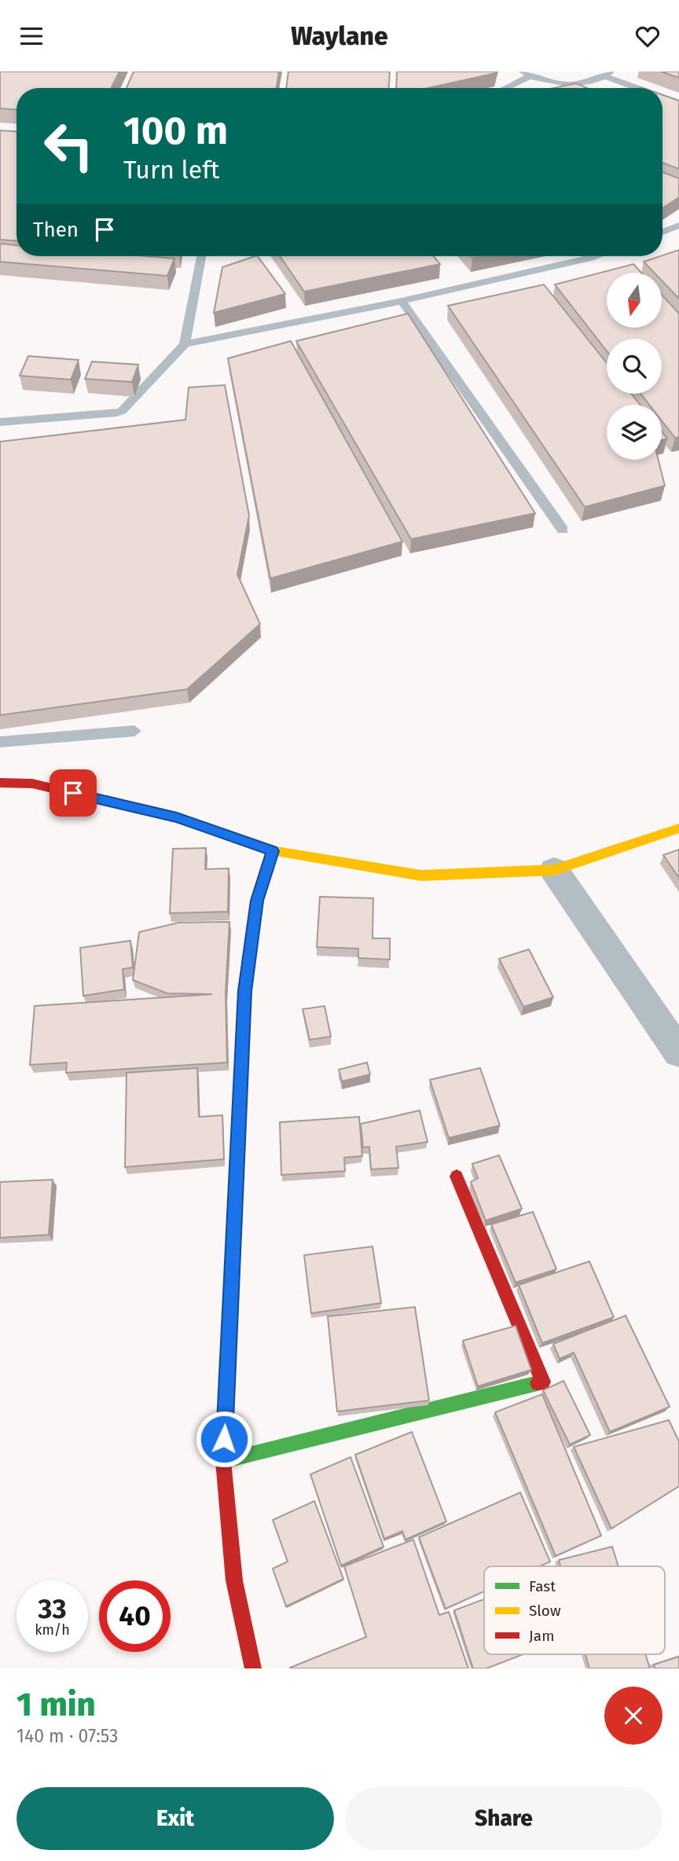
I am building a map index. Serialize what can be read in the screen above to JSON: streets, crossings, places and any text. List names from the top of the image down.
{
  "legend": ["Fast", "Slow", "Jam"],
  "north": "bottom",
  "page": {
    "header": "Waylane",
    "turn": ["100 m", "Turn left"],
    "then": "Then",
    "speed": "33 km/h",
    "limit": "40",
    "heading": ["1 min", "140 m · 07:53"],
    "buttons": ["Exit", "Share"]
  }
}
